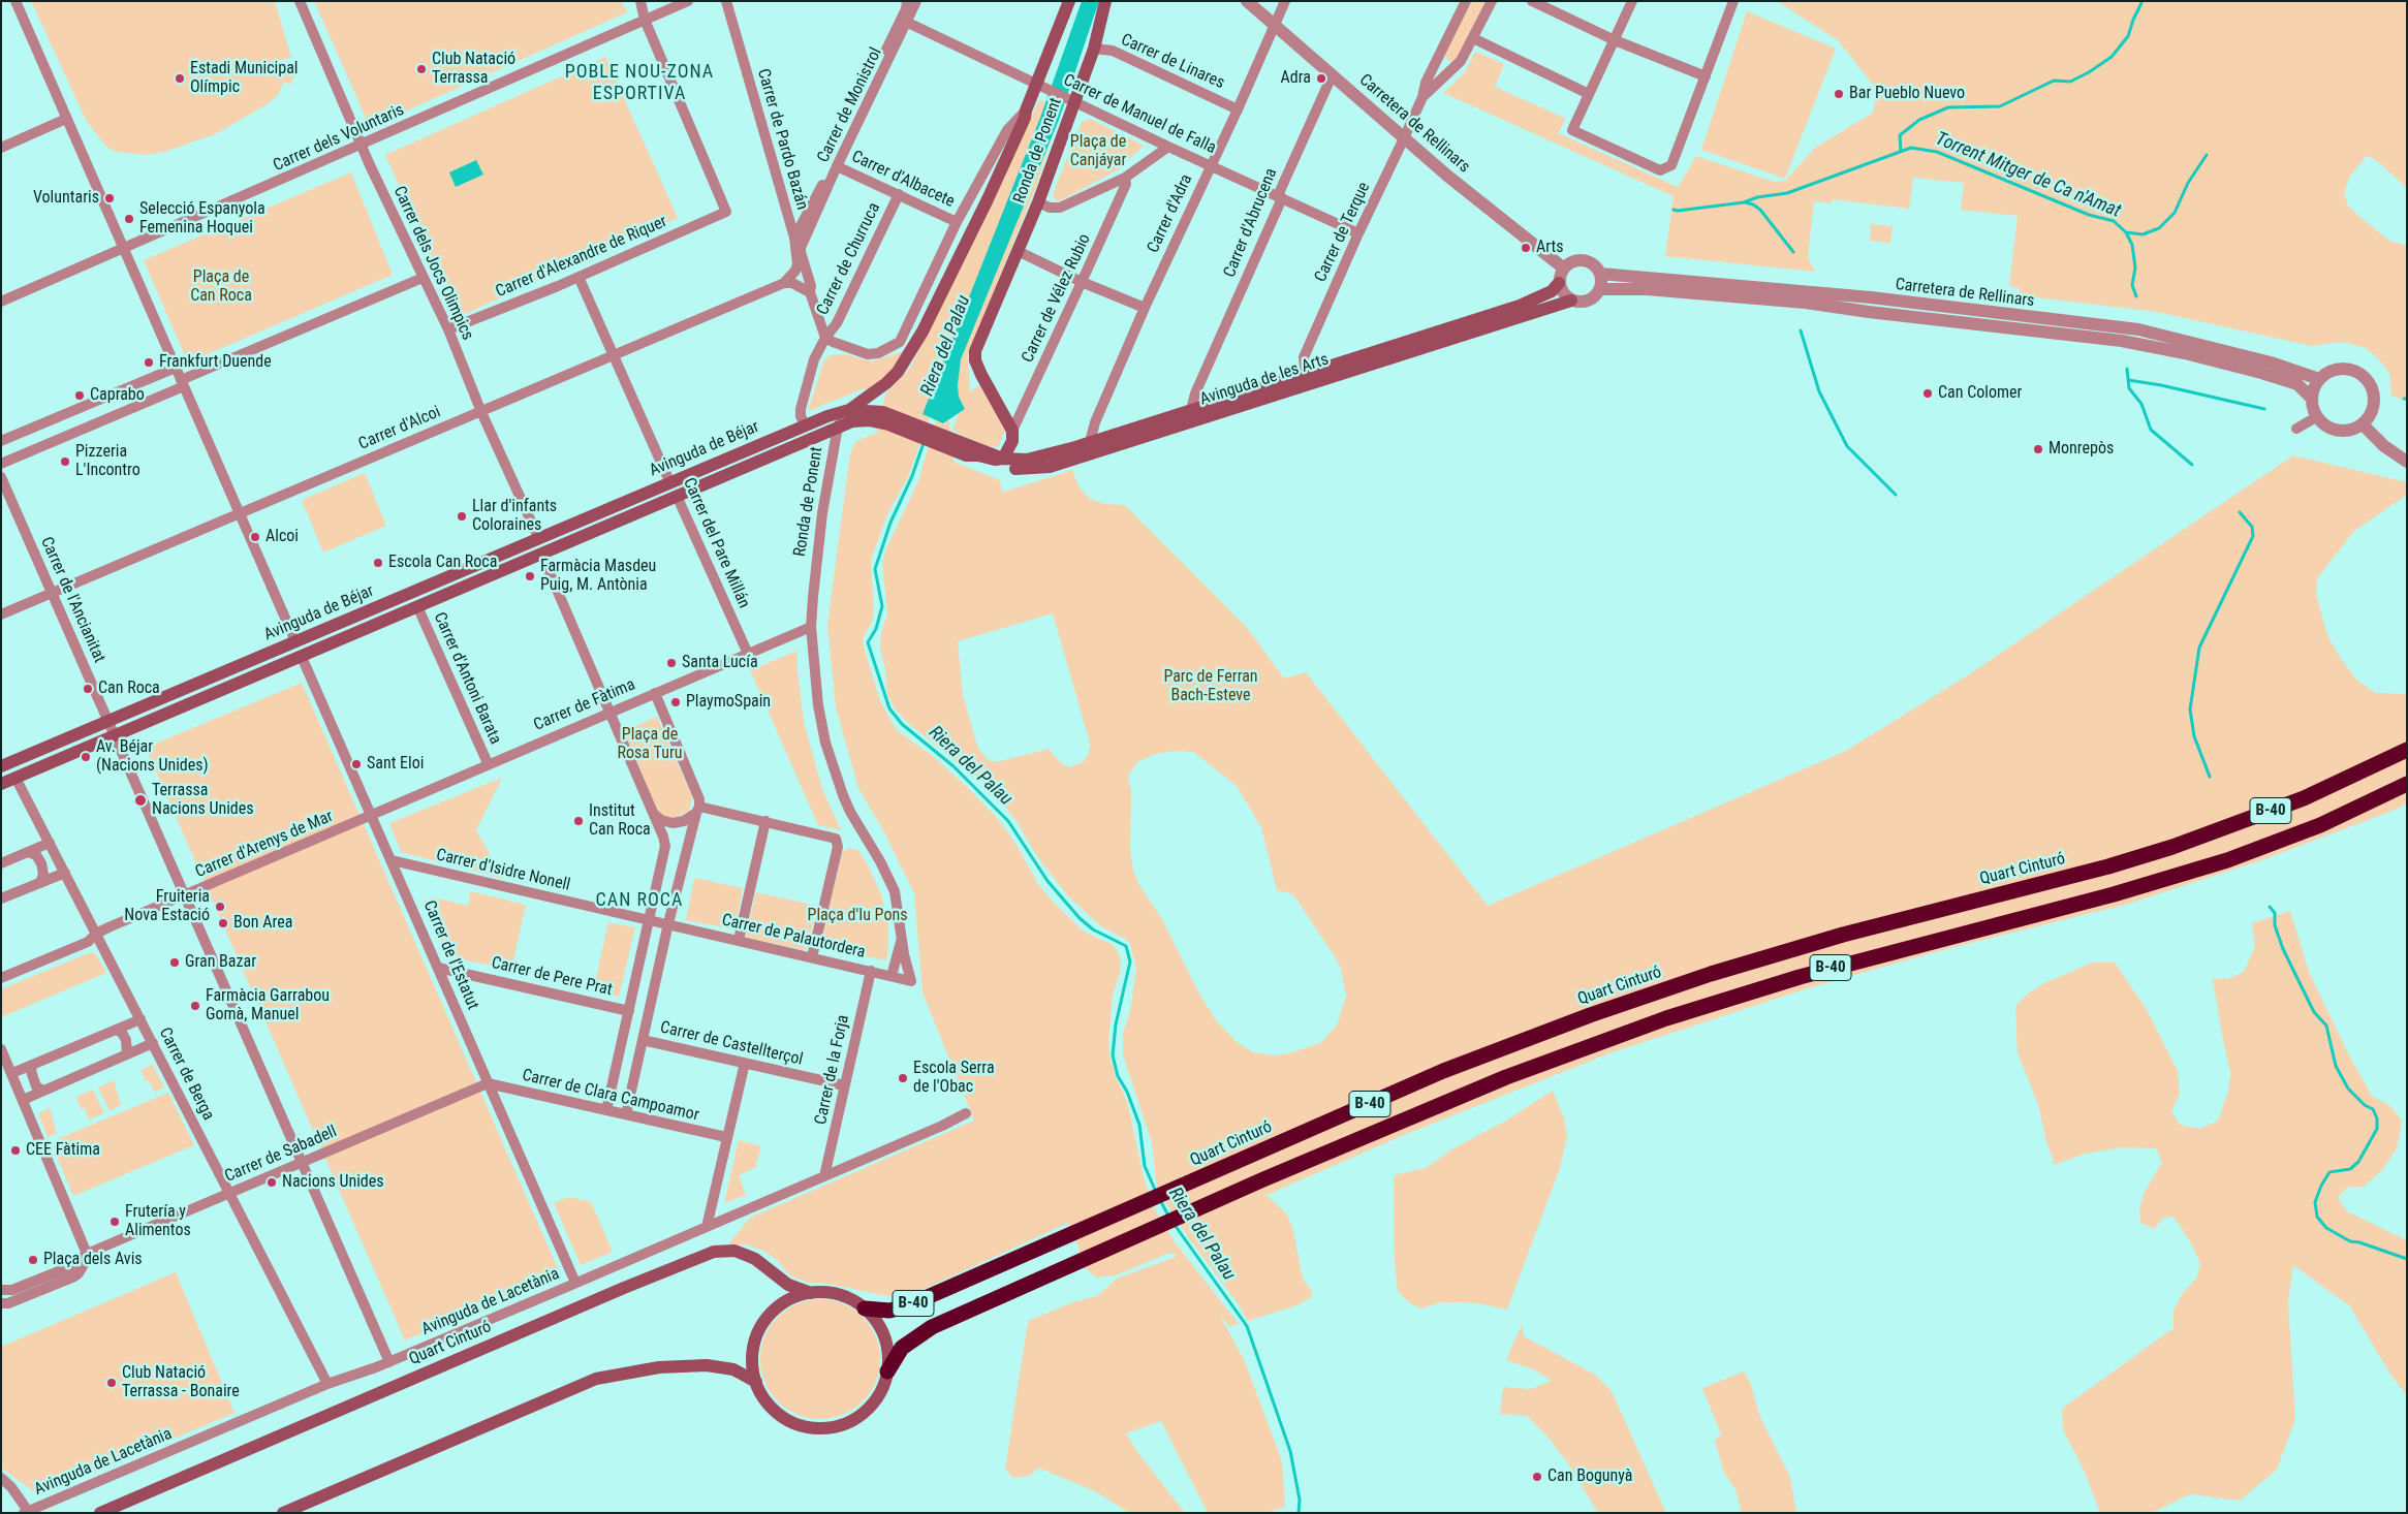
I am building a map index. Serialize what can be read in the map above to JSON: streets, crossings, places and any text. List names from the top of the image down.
{
  "streets": {
    "highway": ["B-40", "Quart Cinturó"],
    "main road": [
      "Ronda de Ponent",
      "Avinguda de les Arts",
      "Avinguda de Béjar",
      "Carrer del Pare Millán",
      "Carrer de l'Estatut"
    ],
    "street": [
      "Carrer de Linares",
      "Carrer de Monistrol",
      "Carrer de Manuel de Falla",
      "Carretera de Rellinars",
      "Carrer dels Voluntaris",
      "Carrer de Pardo Bazán",
      "Carrer d'Albacete",
      "Carrer d'Adra",
      "Carrer d'Abrucena",
      "Carrer de Terque",
      "Carrer d'Alexandre de Riquer",
      "Carrer de Churruca",
      "Carrer dels Jocs Olimpics",
      "Carrer de Vélez Rubio",
      "Carrer d'Alcoi",
      "Carrer de l'Ancianitat",
      "Carrer d'Antoni Barata",
      "Carrer de Fàtima",
      "Carrer d'Arenys de Mar",
      "Carrer d'Isidre Nonell",
      "Carrer de Palautordera",
      "Carrer de Pere Prat",
      "Carrer de Castellterçol",
      "Carrer de la Forja",
      "Carrer de Berga",
      "Carrer de Clara Campoamor",
      "Carrer de Sabadell",
      "Avinguda de Lacetània"
    ]
  },
  "crossings": [
    ["Carrer de Linares", "Ronda de Ponent"],
    ["Carrer de Linares", "Carrer d'Adra"],
    ["Carrer de Monistrol", "Carrer de Manuel de Falla"],
    ["Carrer de Monistrol", "Carrer de Pardo Bazán"],
    ["Carrer de Monistrol", "Carrer d'Albacete"],
    ["Carrer de Manuel de Falla", "Ronda de Ponent"],
    ["Carrer de Manuel de Falla", "Carrer d'Adra"],
    ["Carrer de Manuel de Falla", "Carrer d'Abrucena"],
    ["Carrer de Manuel de Falla", "Carrer de Terque"],
    ["Carretera de Rellinars", "Carrer d'Adra"],
    ["Carretera de Rellinars", "Carrer d'Abrucena"],
    ["Carretera de Rellinars", "Carrer de Terque"],
    ["Carretera de Rellinars", "Avinguda de les Arts"],
    ["Carrer dels Voluntaris", "Carrer d'Alexandre de Riquer"],
    ["Carrer dels Voluntaris", "Carrer dels Jocs Olimpics"],
    ["Carrer de Pardo Bazán", "Carrer d'Alcoi"],
    ["Ronda de Ponent", "Carrer d'Albacete"],
    ["Ronda de Ponent", "Carrer de Churruca"],
    ["Ronda de Ponent", "Carrer de Vélez Rubio"],
    ["Ronda de Ponent", "Avinguda de les Arts"],
    ["Ronda de Ponent", "Avinguda de Béjar"],
    ["Ronda de Ponent", "Carrer de Fàtima"],
    ["Ronda de Ponent", "Carrer de Palautordera"],
    ["Carrer d'Albacete", "Carrer de Churruca"],
    ["Carrer d'Adra", "Avinguda de les Arts"],
    ["Carrer d'Abrucena", "Avinguda de les Arts"],
    ["Carrer de Terque", "Avinguda de les Arts"],
    ["Carrer d'Alexandre de Riquer", "Carrer dels Jocs Olimpics"],
    ["Carrer d'Alexandre de Riquer", "Carrer del Pare Millán"],
    ["Carrer de Churruca", "Avinguda de Béjar"],
    ["Carrer dels Jocs Olimpics", "Carrer d'Alcoi"],
    ["Carrer dels Jocs Olimpics", "Avinguda de Béjar"],
    ["Carrer de Vélez Rubio", "Avinguda de les Arts"],
    ["Carrer d'Alcoi", "Carrer del Pare Millán"],
    ["Carrer d'Alcoi", "Carrer de l'Ancianitat"],
    ["Avinguda de Béjar", "Carrer del Pare Millán"],
    ["Avinguda de Béjar", "Carrer de l'Ancianitat"],
    ["Avinguda de Béjar", "Carrer d'Antoni Barata"],
    ["Avinguda de Béjar", "Carrer de l'Estatut"],
    ["Avinguda de Béjar", "Carrer de Berga"],
    ["Carrer del Pare Millán", "Carrer de Fàtima"],
    ["Carrer de l'Ancianitat", "Carrer d'Arenys de Mar"],
    ["Carrer de l'Ancianitat", "Carrer de Sabadell"],
    ["Carrer de l'Ancianitat", "Avinguda de Lacetània"],
    ["Carrer d'Antoni Barata", "Carrer de Fàtima"],
    ["Carrer de Fàtima", "Carrer d'Arenys de Mar"],
    ["Carrer de Fàtima", "Carrer de l'Estatut"],
    ["B-40", "Quart Cinturó"],
    ["Carrer d'Arenys de Mar", "Carrer de l'Estatut"],
    ["Carrer d'Arenys de Mar", "Carrer de Berga"],
    ["Carrer d'Isidre Nonell", "Carrer de Palautordera"],
    ["Carrer d'Isidre Nonell", "Carrer de l'Estatut"],
    ["Carrer de Palautordera", "Carrer de la Forja"],
    ["Carrer de l'Estatut", "Carrer de Pere Prat"],
    ["Carrer de l'Estatut", "Carrer de Clara Campoamor"],
    ["Carrer de l'Estatut", "Carrer de Sabadell"],
    ["Carrer de l'Estatut", "Avinguda de Lacetània"],
    ["Carrer de Castellterçol", "Carrer de la Forja"],
    ["Carrer de la Forja", "Avinguda de Lacetània"],
    ["Carrer de Berga", "Carrer de Sabadell"],
    ["Carrer de Berga", "Avinguda de Lacetània"],
    ["Carrer de Clara Campoamor", "Carrer de Sabadell"]
  ],
  "districts": ["POBLE NOU-ZONA ESPORTIVA", "CAN ROCA"],
  "water": ["Torrent Mitger de Ca n'Amat", "Riera del Palau"],
  "parks": [
    "Plaça de Canjáyar",
    "Plaça de Can Roca",
    "Parc de Ferran Bach-Esteve",
    "Plaça de Rosa Turu",
    "Plaça d'Iu Pons"
  ],
  "places": [
    "Club Natació Terrassa",
    "Estadi Municipal Olímpic",
    "Adra",
    "Bar Pueblo Nuevo",
    "Voluntaris",
    "Selecció Espanyola Femenina Hoquei",
    "Arts",
    "Frankfurt Duende",
    "Can Colomer",
    "Caprabo",
    "Monrepòs",
    "Pizzeria L'Incontro",
    "Llar d'infants Coloraines",
    "Alcoi",
    "Escola Can Roca",
    "Farmàcia Masdeu Puig, M. Antònia",
    "Santa Lucía",
    "Can Roca",
    "PlaymoSpain",
    "Av. Béjar (Nacions Unides)",
    "Sant Eloi",
    "Terrassa Nacions Unides",
    "Institut Can Roca",
    "Fruiteria Nova Estació",
    "Bon Area",
    "Gran Bazar",
    "Farmàcia Garrabou Gomà, Manuel",
    "Escola Serra de l'Obac",
    "CEE Fàtima",
    "Nacions Unides",
    "Frutería y Alimentos",
    "Plaça dels Avis",
    "Club Natació Terrassa - Bonaire",
    "Can Bogunyà"
  ]
}
